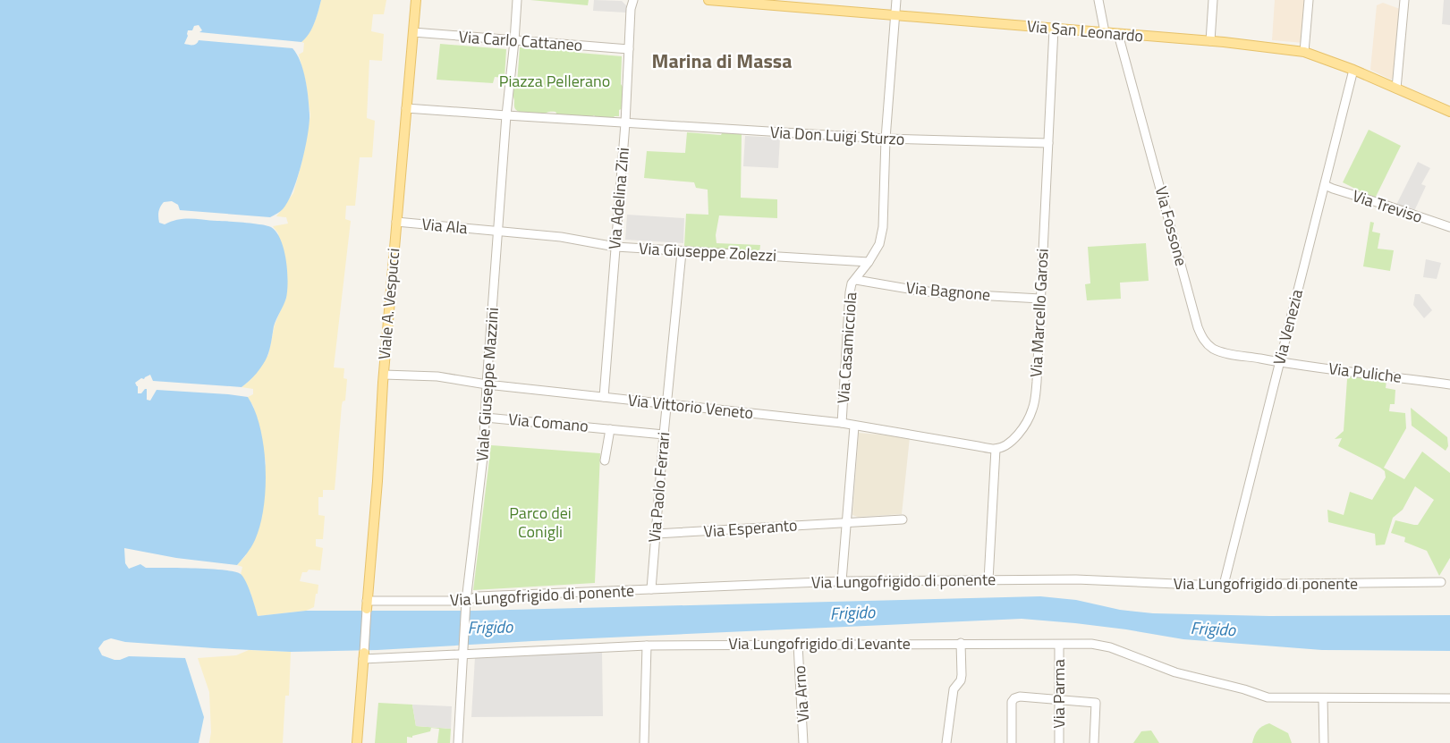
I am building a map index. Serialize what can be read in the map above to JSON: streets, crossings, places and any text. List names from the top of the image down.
{
  "streets": {
    "main road": ["Via San Leonardo", "Viale A. Vespucci"],
    "street": [
      "Via Carlo Cattaneo",
      "Via Don Luigi Sturzo",
      "Via Adelina Zini",
      "Via Treviso",
      "Via Ala",
      "Via Fossone",
      "Via Giuseppe Zolezzi",
      "Via Bagnone",
      "Via Marcello Garosi",
      "Via Venezia",
      "Via Casamicciola",
      "Via Puliche",
      "Viale Giuseppe Mazzini",
      "Via Vittorio Veneto",
      "Via Comano",
      "Via Paolo Ferrari",
      "Via Esperanto",
      "Via Lungofrigido di ponente",
      "Via Lungofrigido di Levante",
      "Via Arno",
      "Via Parma"
    ]
  },
  "crossings": [
    ["Via San Leonardo", "Via Fossone"],
    ["Via San Leonardo", "Via Marcello Garosi"],
    ["Via San Leonardo", "Via Venezia"],
    ["Via San Leonardo", "Via Casamicciola"],
    ["Via Carlo Cattaneo", "Via Adelina Zini"],
    ["Via Carlo Cattaneo", "Viale A. Vespucci"],
    ["Via Carlo Cattaneo", "Viale Giuseppe Mazzini"],
    ["Via Don Luigi Sturzo", "Via Adelina Zini"],
    ["Via Don Luigi Sturzo", "Via Marcello Garosi"],
    ["Via Don Luigi Sturzo", "Via Casamicciola"],
    ["Via Adelina Zini", "Via Giuseppe Zolezzi"],
    ["Via Adelina Zini", "Via Vittorio Veneto"],
    ["Via Treviso", "Via Venezia"],
    ["Via Ala", "Via Giuseppe Zolezzi"],
    ["Via Ala", "Viale A. Vespucci"],
    ["Via Ala", "Viale Giuseppe Mazzini"],
    ["Via Fossone", "Via Venezia"],
    ["Via Fossone", "Via Puliche"],
    ["Via Giuseppe Zolezzi", "Via Casamicciola"],
    ["Via Giuseppe Zolezzi", "Viale Giuseppe Mazzini"],
    ["Via Giuseppe Zolezzi", "Via Paolo Ferrari"],
    ["Via Bagnone", "Via Marcello Garosi"],
    ["Via Bagnone", "Via Casamicciola"],
    ["Viale A. Vespucci", "Via Vittorio Veneto"],
    ["Viale A. Vespucci", "Via Lungofrigido di ponente"],
    ["Via Marcello Garosi", "Via Vittorio Veneto"],
    ["Via Venezia", "Via Puliche"],
    ["Via Venezia", "Via Lungofrigido di ponente"],
    ["Via Casamicciola", "Via Vittorio Veneto"],
    ["Via Casamicciola", "Via Esperanto"],
    ["Via Casamicciola", "Via Lungofrigido di ponente"],
    ["Viale Giuseppe Mazzini", "Via Vittorio Veneto"],
    ["Viale Giuseppe Mazzini", "Via Comano"],
    ["Viale Giuseppe Mazzini", "Via Lungofrigido di ponente"],
    ["Viale Giuseppe Mazzini", "Via Lungofrigido di Levante"],
    ["Via Vittorio Veneto", "Via Paolo Ferrari"],
    ["Via Comano", "Via Paolo Ferrari"],
    ["Via Paolo Ferrari", "Via Esperanto"],
    ["Via Paolo Ferrari", "Via Lungofrigido di ponente"],
    ["Via Lungofrigido di Levante", "Via Arno"],
    ["Via Lungofrigido di Levante", "Via Parma"]
  ],
  "districts": ["Marina di Massa"],
  "water": ["Frigido"],
  "parks": ["Piazza Pellerano", "Parco dei Conigli"]
}
